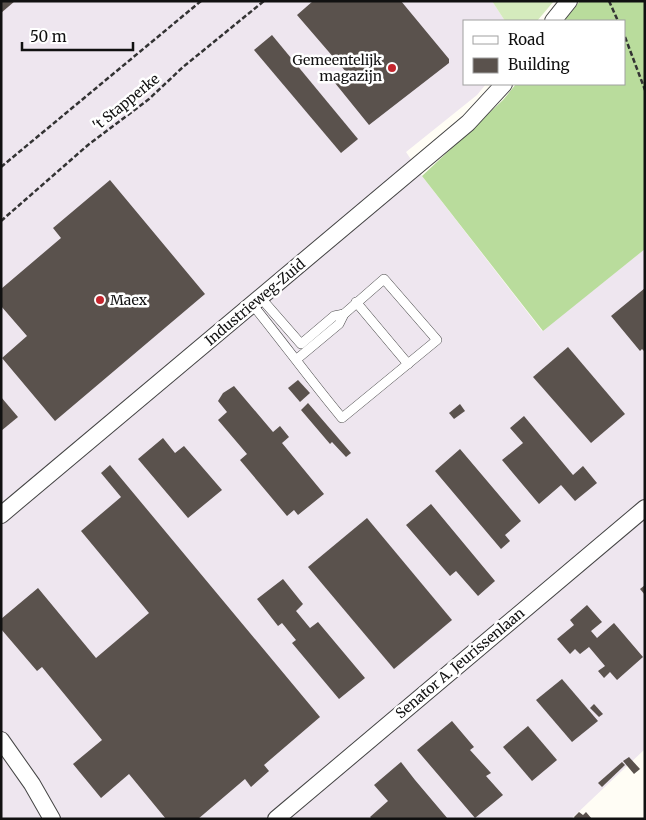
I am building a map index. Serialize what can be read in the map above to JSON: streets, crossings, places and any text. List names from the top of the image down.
{
  "streets": {
    "street": ["Industrieweg-Zuid", "Senator A. Jeurissenlaan"],
    "path": ["'t Stapperke"]
  },
  "places": ["Gemeentelijk magazijn", "Maex"],
  "legend": ["Road", "Building"],
  "scale_bar": "50 m"
}
